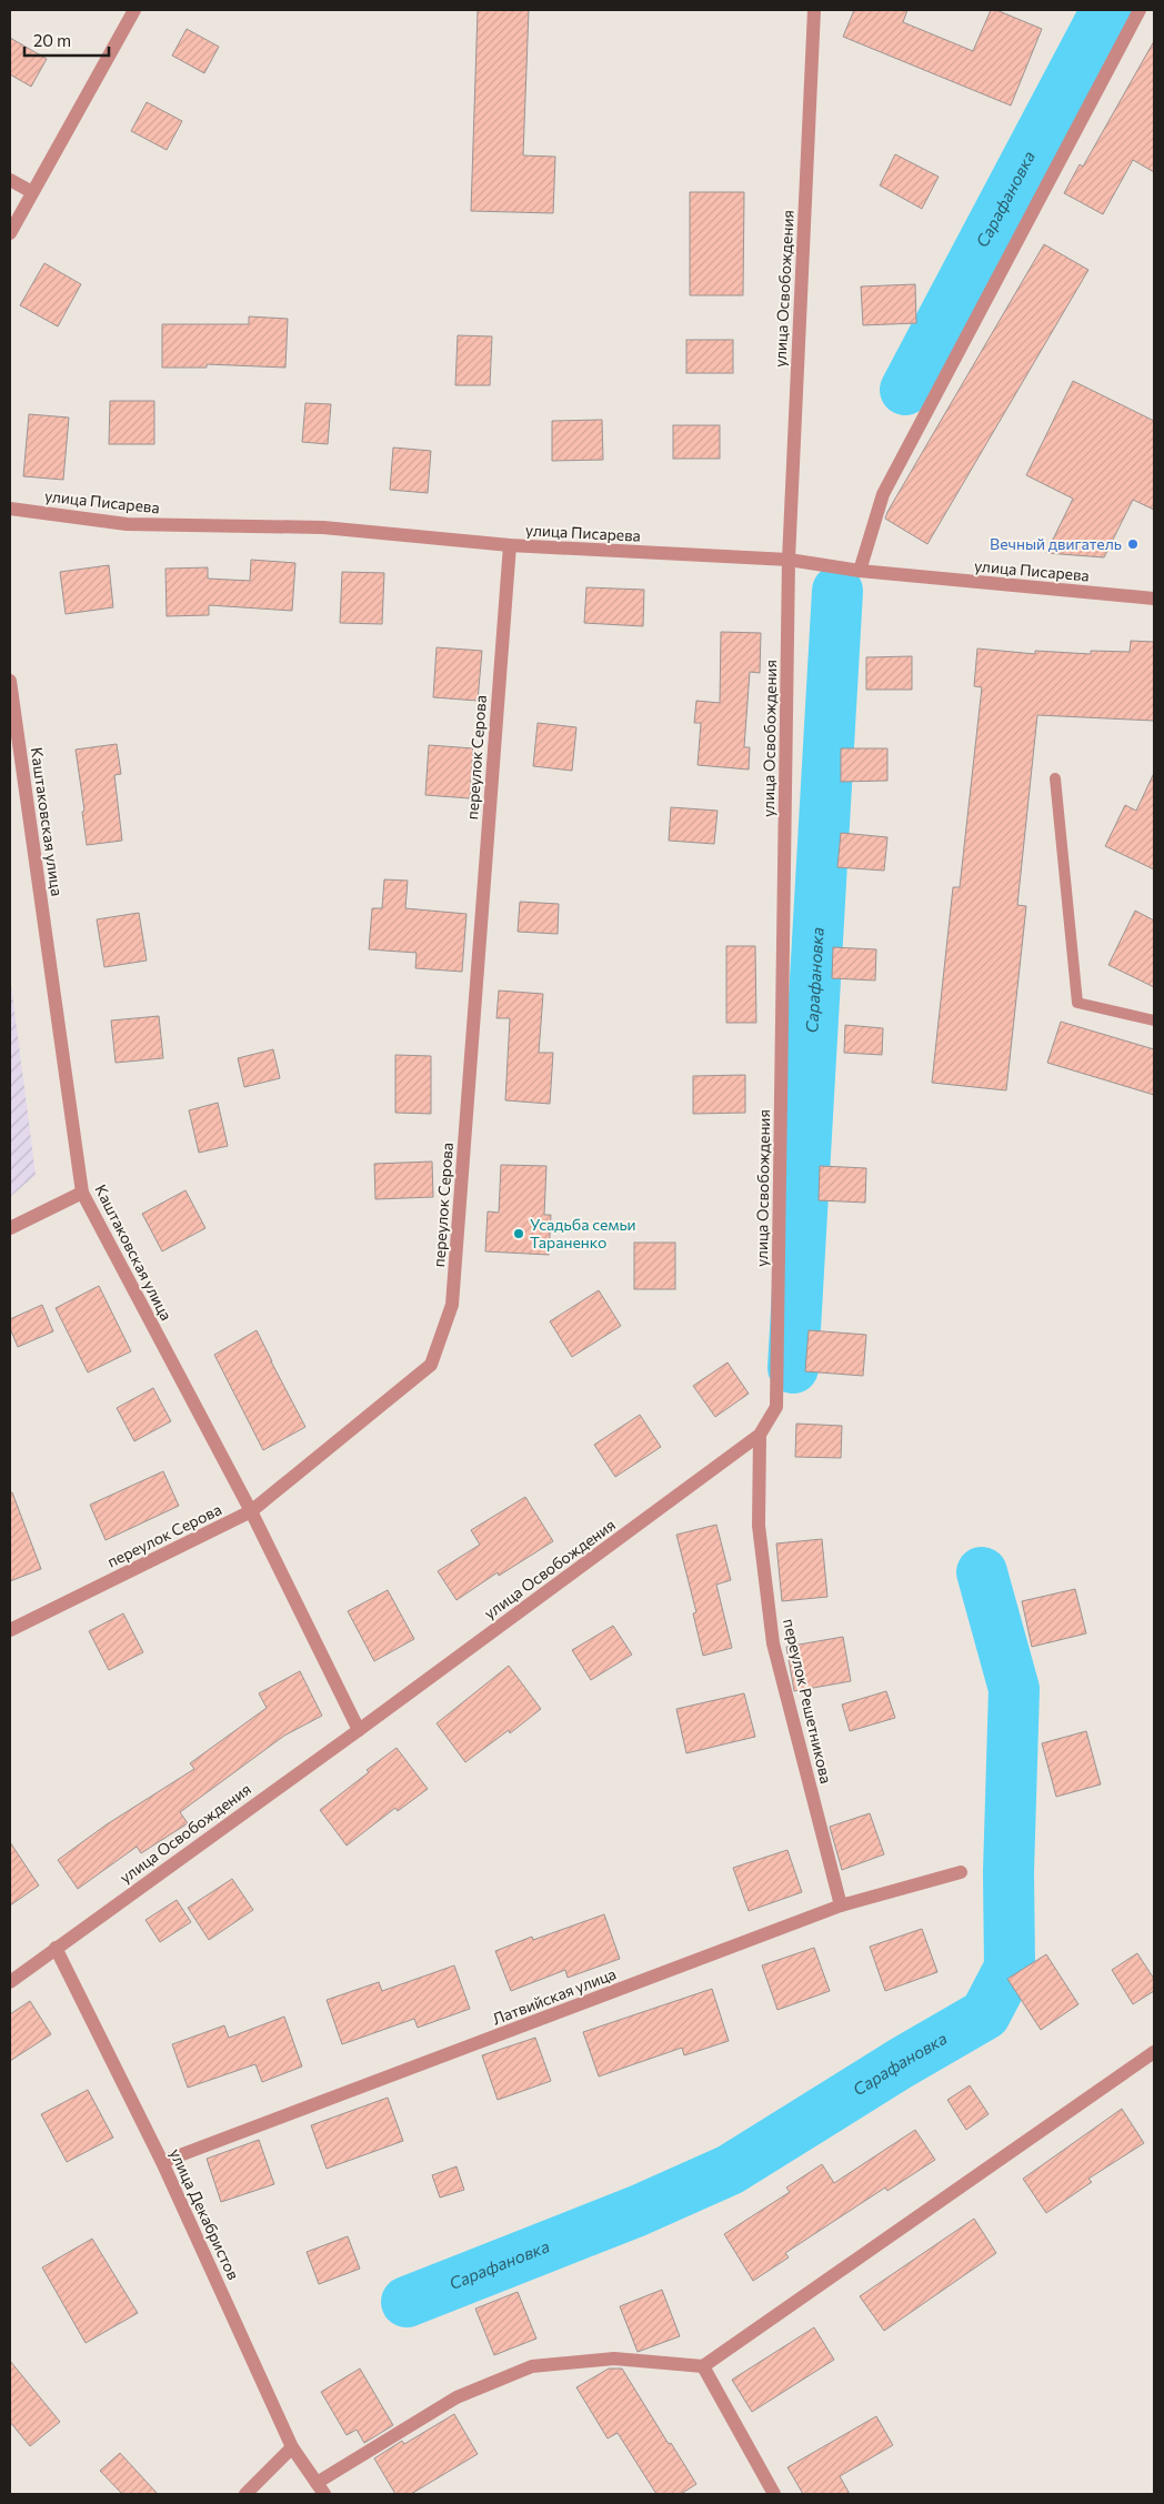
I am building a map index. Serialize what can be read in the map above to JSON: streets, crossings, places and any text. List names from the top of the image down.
{
  "streets": {
    "street": [
      "улица Освобождения",
      "улица Писарева",
      "переулок Серова",
      "Каштаковская улица",
      "переулок Решетникова",
      "Латвийская улица",
      "улица Декабристов"
    ]
  },
  "crossings": [
    ["улица Освобождения", "улица Писарева"],
    ["улица Освобождения", "Каштаковская улица"],
    ["улица Освобождения", "переулок Решетникова"],
    ["улица Освобождения", "улица Декабристов"],
    ["улица Писарева", "переулок Серова"],
    ["переулок Серова", "Каштаковская улица"],
    ["переулок Решетникова", "Латвийская улица"],
    ["Латвийская улица", "улица Декабристов"]
  ],
  "water": ["Сарафановка"],
  "places": ["Вечный двигатель", "Усадьба семьи Тараненко"],
  "scale_bar": "20 m"
}
